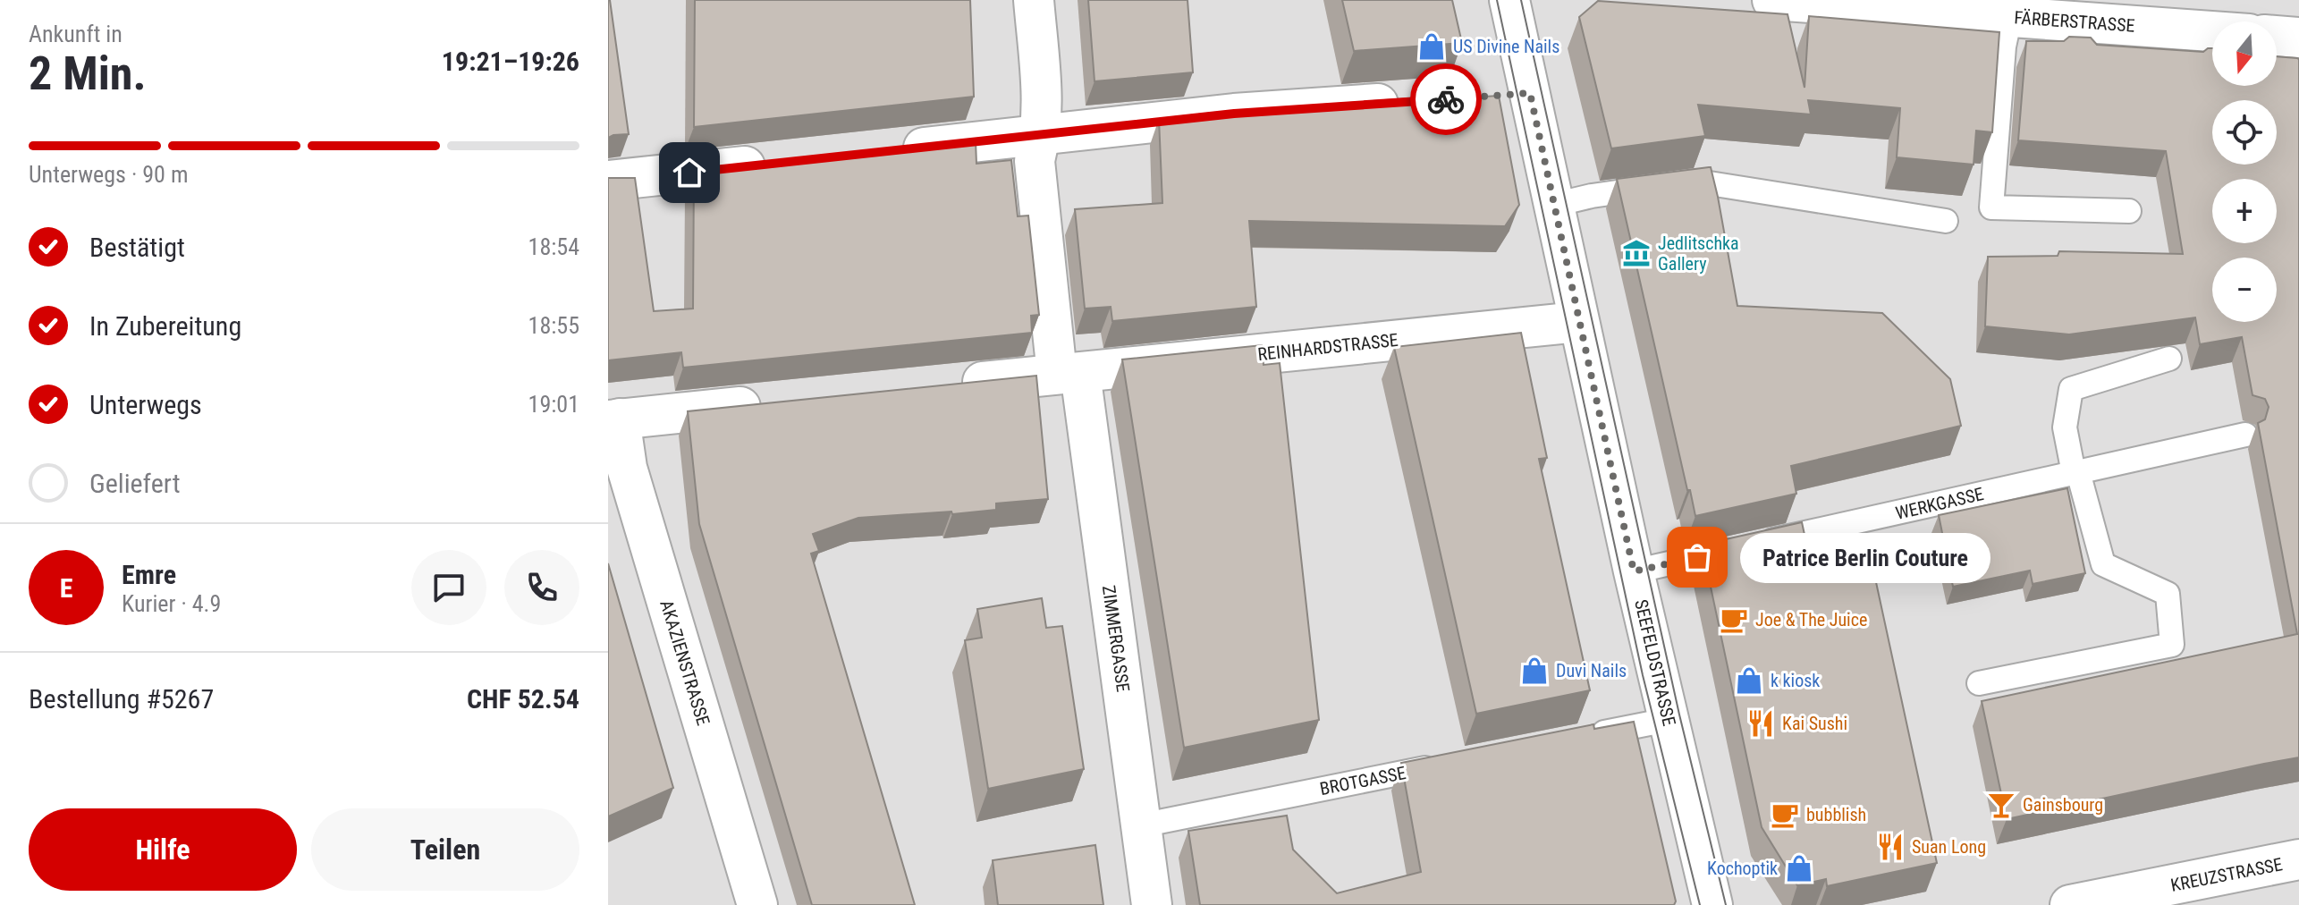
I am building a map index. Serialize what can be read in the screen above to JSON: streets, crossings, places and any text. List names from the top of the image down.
{
  "streets": {
    "street": [
      "FÄRBERSTRASSE",
      "REINHARDSTRASSE",
      "ZIMMERGASSE",
      "AKAZIENSTRASSE",
      "SEEFELDSTRASSE",
      "KREUZSTRASSE"
    ],
    "lane": ["WERKGASSE", "BROTGASSE"]
  },
  "crossings": [
    ["REINHARDSTRASSE", "ZIMMERGASSE"],
    ["REINHARDSTRASSE", "SEEFELDSTRASSE"],
    ["WERKGASSE", "SEEFELDSTRASSE"],
    ["ZIMMERGASSE", "BROTGASSE"]
  ],
  "places": {
    "shop": [
      "US Divine Nails",
      "Duvi Nails",
      "k kiosk",
      "Kochoptik"
    ],
    "museum": ["Jedlitschka Gallery"],
    "other": ["Patrice Berlin Couture"],
    "cafe": ["Joe & The Juice", "bubblish"],
    "restaurant": ["Kai Sushi", "Suan Long"],
    "bar": ["Gainsbourg"]
  },
  "north": "bottom",
  "page": {
    "heading": ["2 Min.", "Ankunft in", "19:21–19:26"],
    "panel": [
      "Emre",
      "Kurier · 4.9",
      "Bestellung #5267",
      "CHF 52.54"
    ],
    "map_buttons": ["+", "−"],
    "bar": "Unterwegs · 90 m",
    "list": [
      ["Bestätigt", "18:54"],
      ["In Zubereitung", "18:55"],
      ["Unterwegs", "19:01"],
      "Geliefert"
    ],
    "bubble": "Patrice Berlin Couture",
    "round": "E",
    "buttons": ["Hilfe", "Teilen"]
  }
}
